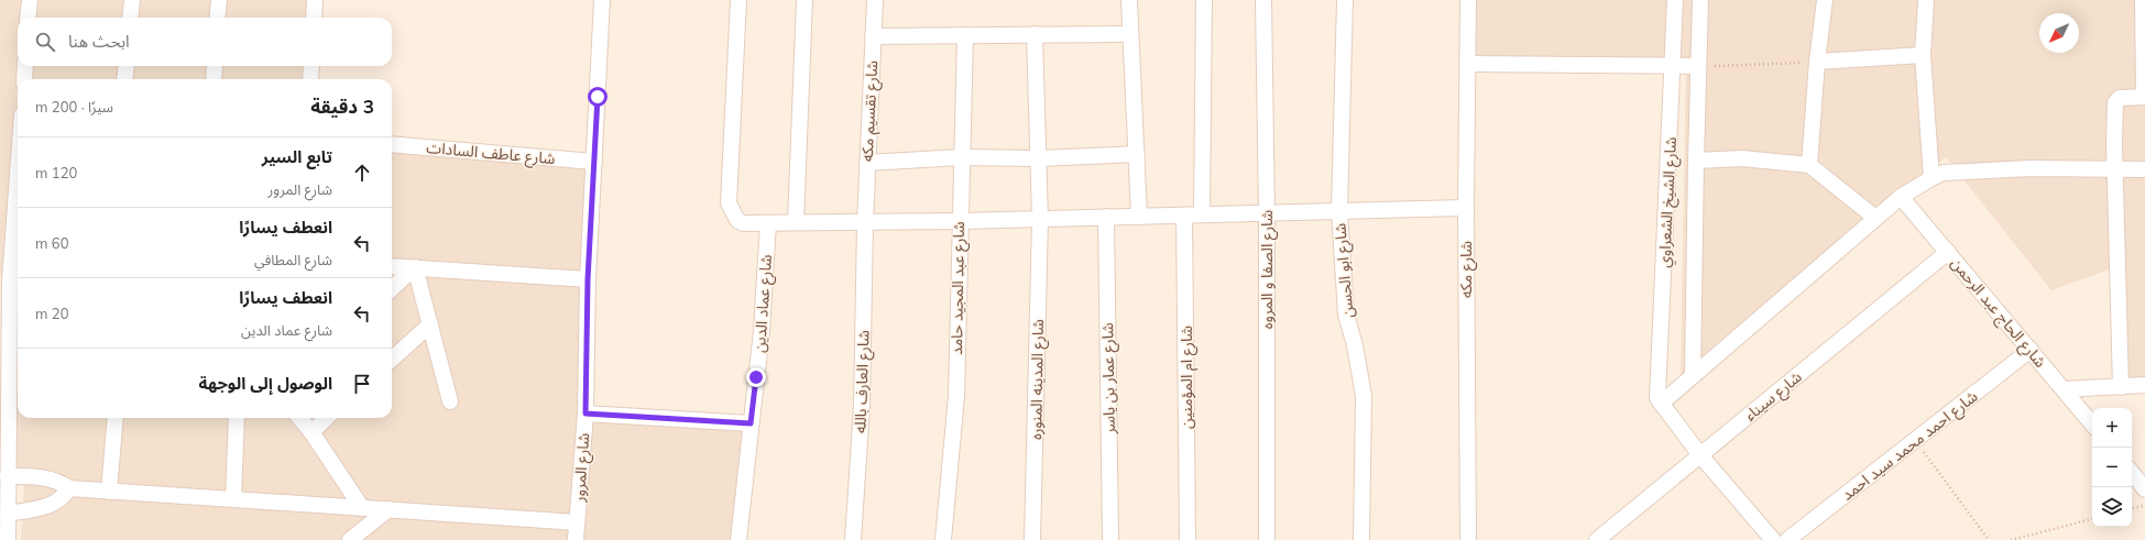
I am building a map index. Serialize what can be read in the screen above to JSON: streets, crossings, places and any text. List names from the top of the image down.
{
  "streets": {
    "street": [
      "شارع تقسيم مكه",
      "شارع عاطف السادات",
      "شارع الشيخ الشعراوي",
      "شارع الصفا و المروه",
      "شارع مكه",
      "شارع ابو الحسن",
      "شارع عبد المجيد حامد",
      "شارع عماد الدين",
      "شارع الحاج عبد الرحمن",
      "شارع ام المؤمنين",
      "شارع عمار بن ياسر",
      "شارع المدينه المنوره",
      "شارع العارف بالله",
      "شارع سيناء",
      "شارع احمد محمد سيد احمد",
      "شارع المرور"
    ]
  },
  "crossings": [
    ["شارع تقسيم مكه", "شارع العارف بالله"],
    ["شارع عاطف السادات", "شارع المرور"],
    ["شارع الحاج عبد الرحمن", "شارع سيناء"],
    ["شارع الحاج عبد الرحمن", "شارع احمد محمد سيد احمد"]
  ],
  "north": "bottom left",
  "page": {
    "search": "ابحث هنا",
    "heading": ["3 دقيقة", "سيرًا · 200 m"],
    "list": [
      ["تابع السير", "شارع المرور", "120 m"],
      ["انعطف يسارًا", "شارع المطافي", "60 m"],
      ["انعطف يسارًا", "شارع عماد الدين", "20 m"],
      "الوصول إلى الوجهة"
    ],
    "map_buttons": ["+", "−"]
  }
}
